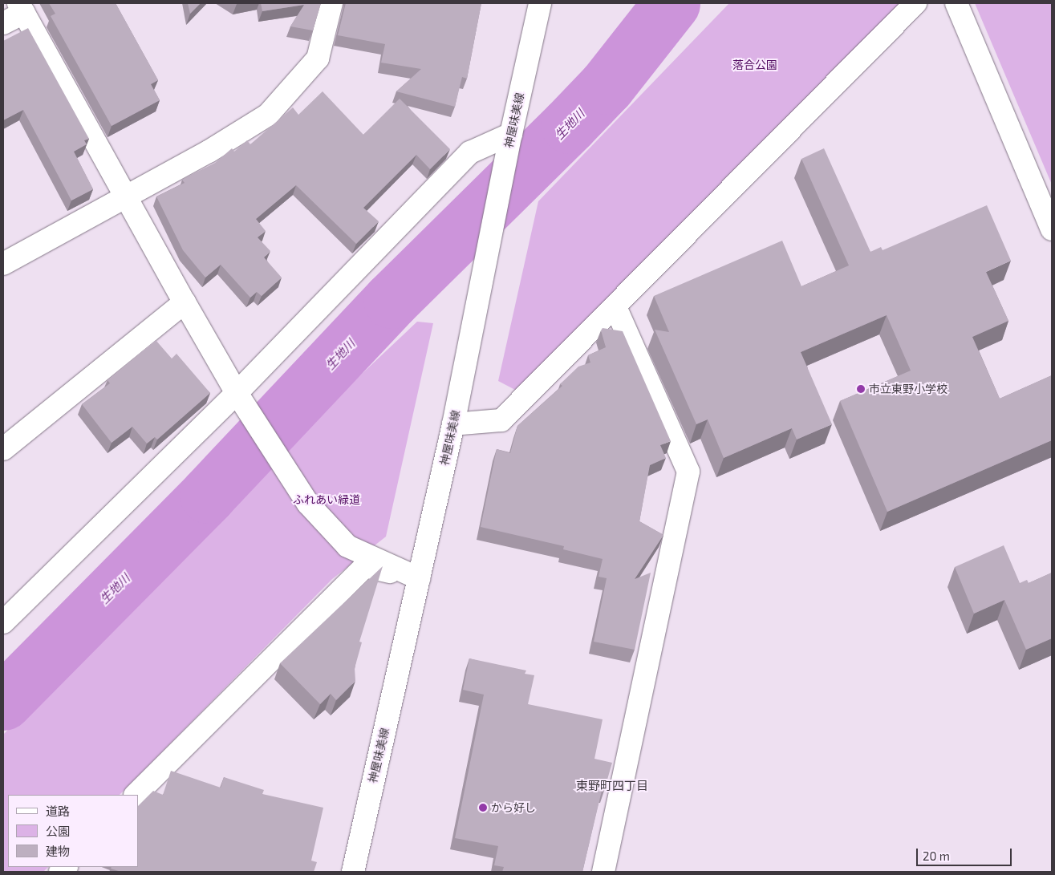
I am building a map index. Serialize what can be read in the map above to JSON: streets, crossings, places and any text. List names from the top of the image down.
{
  "streets": {
    "street": ["神屋味美線"]
  },
  "districts": ["東野町四丁目"],
  "water": ["生地川"],
  "parks": ["落合公園", "ふれあい緑道"],
  "places": ["市立東野小学校", "から好し"],
  "legend": ["道路", "公園", "建物"],
  "scale_bar": "20 m"
}
